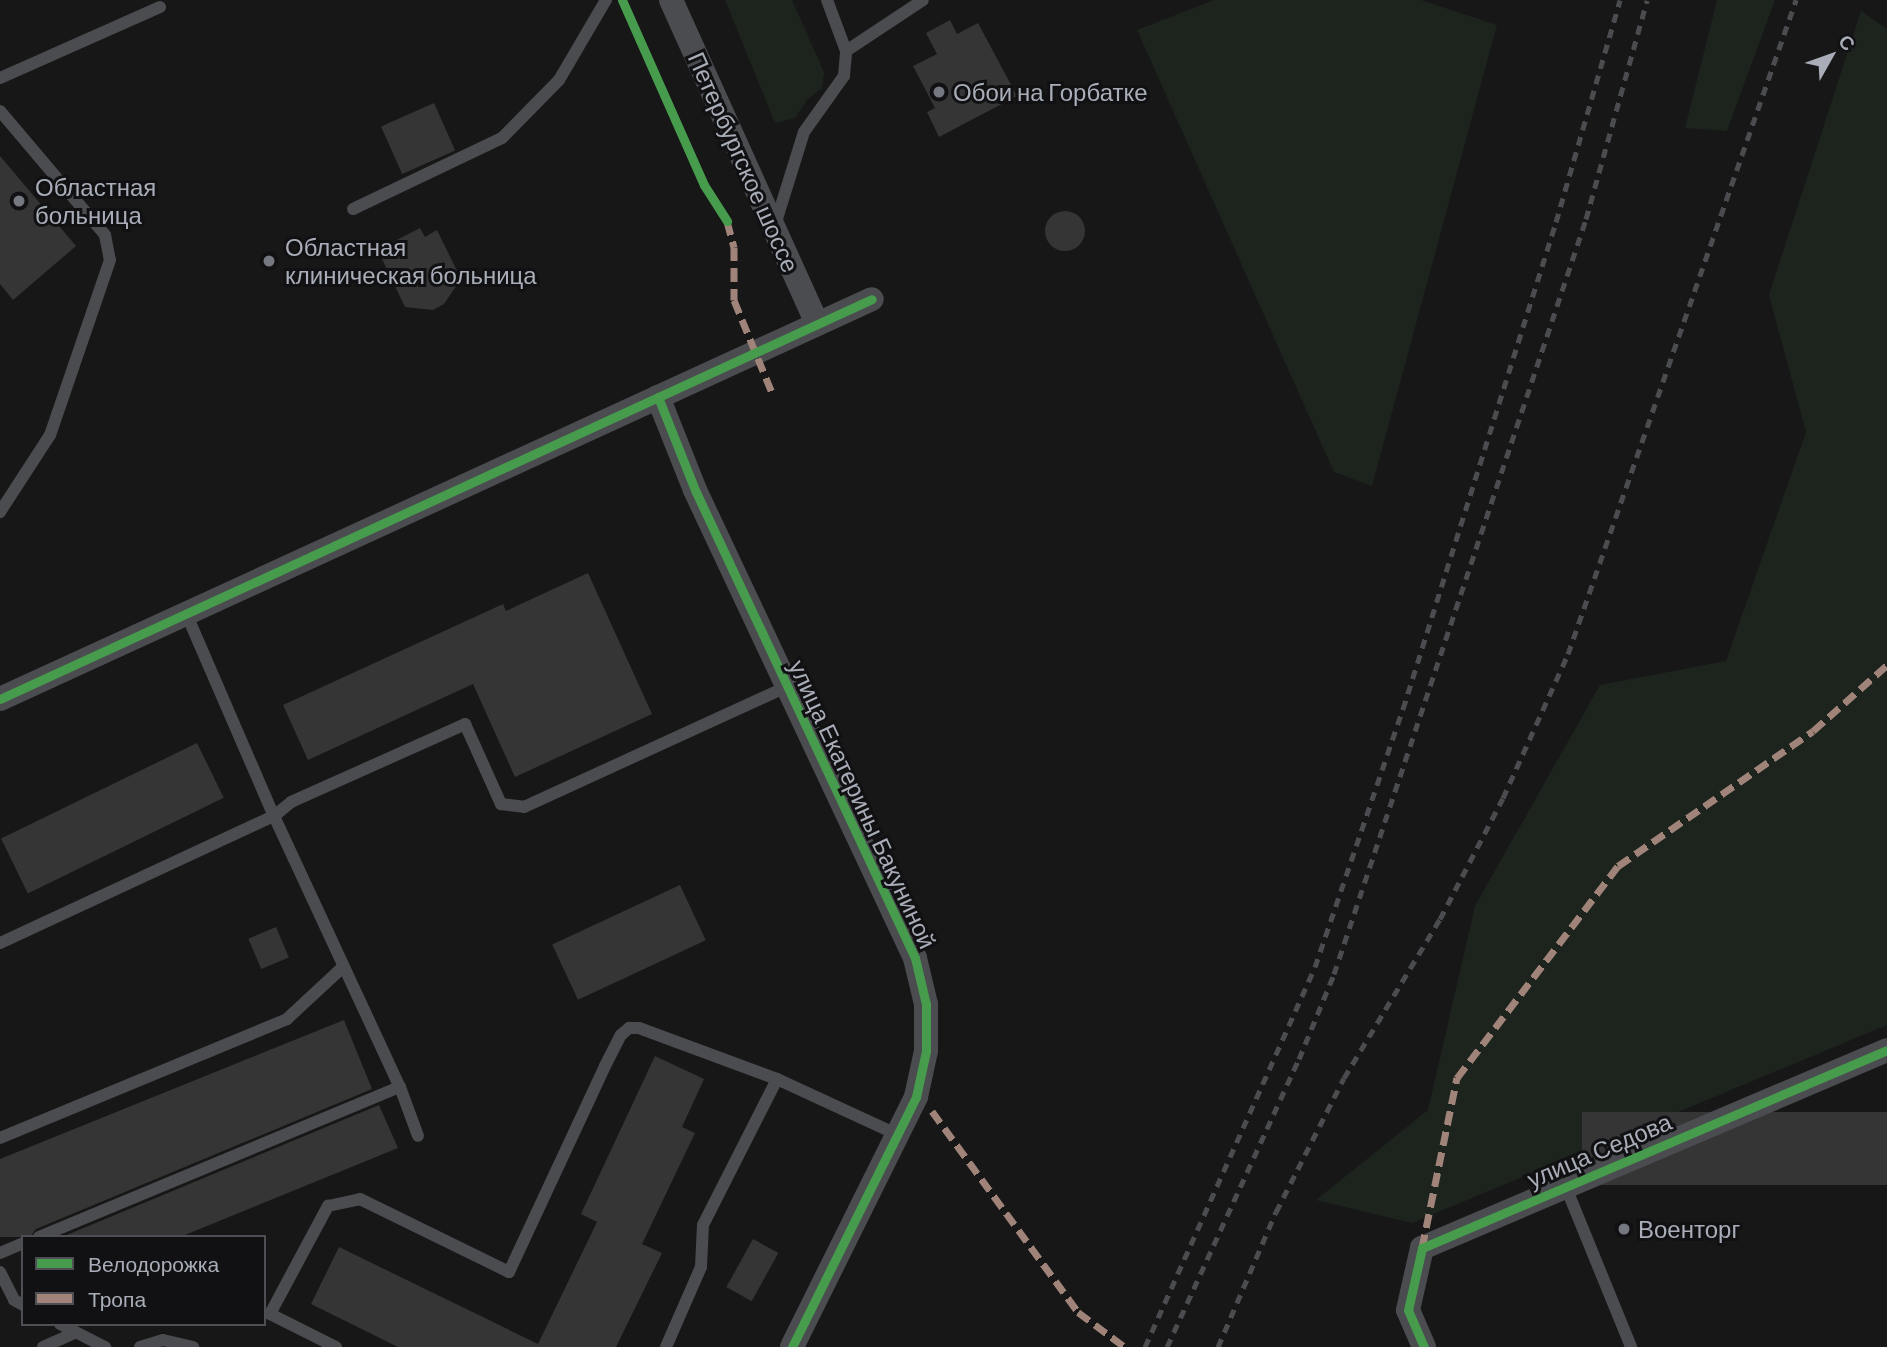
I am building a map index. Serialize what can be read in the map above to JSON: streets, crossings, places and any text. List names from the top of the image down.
{
  "streets": {
    "street": ["Петербургское шоссе", "улица Екатерины Бакуниной", "улица Седова"]
  },
  "places": [
    "Обои на Горбатке",
    "Областная больница",
    "Областная клиническая больница",
    "Военторг"
  ],
  "legend": ["Велодорожка", "Тропа"],
  "north": "top right"
}
